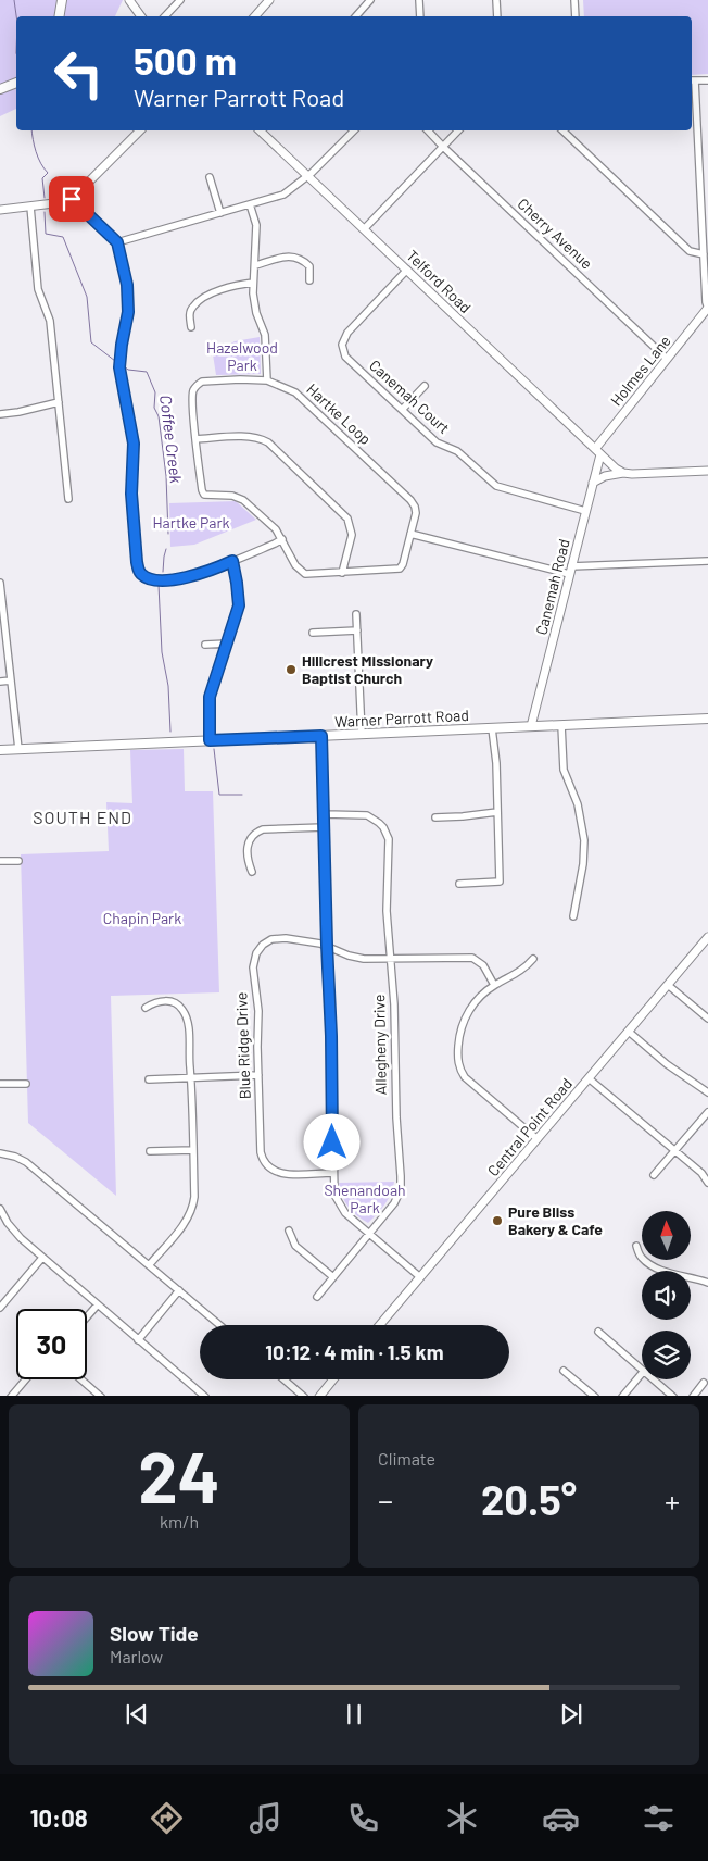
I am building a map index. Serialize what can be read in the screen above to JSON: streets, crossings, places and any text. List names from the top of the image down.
{
  "streets": {
    "main road": ["Warner Parrott Road"],
    "street": [
      "Cherry Avenue",
      "Telford Road",
      "Holmes Lane",
      "Canemah Court",
      "Hartke Loop",
      "Canemah Road",
      "Allegheny Drive",
      "Blue Ridge Drive",
      "Central Point Road"
    ]
  },
  "crossings": [
    ["Cherry Avenue", "Holmes Lane"],
    ["Telford Road", "Holmes Lane"],
    ["Telford Road", "Canemah Court"],
    ["Telford Road", "Canemah Road"],
    ["Holmes Lane", "Canemah Road"],
    ["Canemah Court", "Canemah Road"],
    ["Canemah Road", "Warner Parrott Road"],
    ["Allegheny Drive", "Blue Ridge Drive"]
  ],
  "districts": ["SOUTH END"],
  "water": ["Coffee Creek"],
  "parks": [
    "Hazelwood Park",
    "Hartke Park",
    "Chapin Park",
    "Shenandoah Park"
  ],
  "places": ["Hillcrest Missionary Baptist Church", "Pure Bliss Bakery & Cafe"],
  "north": "top",
  "page": {
    "turn": ["500 m", "Warner Parrott Road"],
    "limit": "30",
    "trip": "10:12 · 4 min · 1.5 km",
    "tile": [
      ["24", "km/h"],
      "Climate"
    ],
    "heat": ["−", "20.5°", "+"],
    "song": ["Slow Tide", "Marlow"],
    "tabs": "10:08"
  }
}
